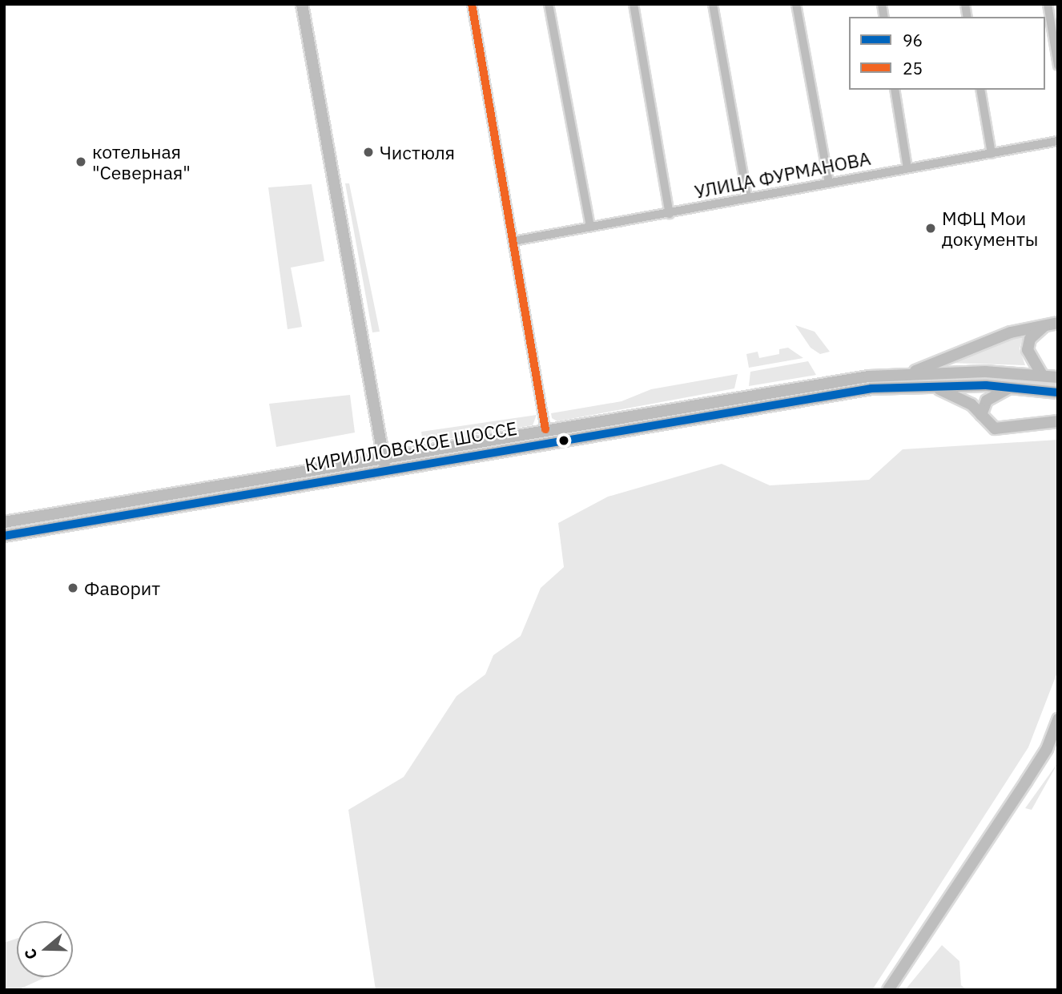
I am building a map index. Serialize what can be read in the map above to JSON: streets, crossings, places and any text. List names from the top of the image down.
{
  "streets": {
    "main road": ["КИРИЛЛОВСКОЕ ШОССЕ"],
    "street": ["УЛИЦА ФУРМАНОВА"]
  },
  "places": [
    "Чистюля",
    "котельная \"Северная\"",
    "МФЦ Мои документы",
    "Фаворит"
  ],
  "lines": ["transit line 25", "transit line 96"],
  "legend": ["96", "25"],
  "north": "left"
}
